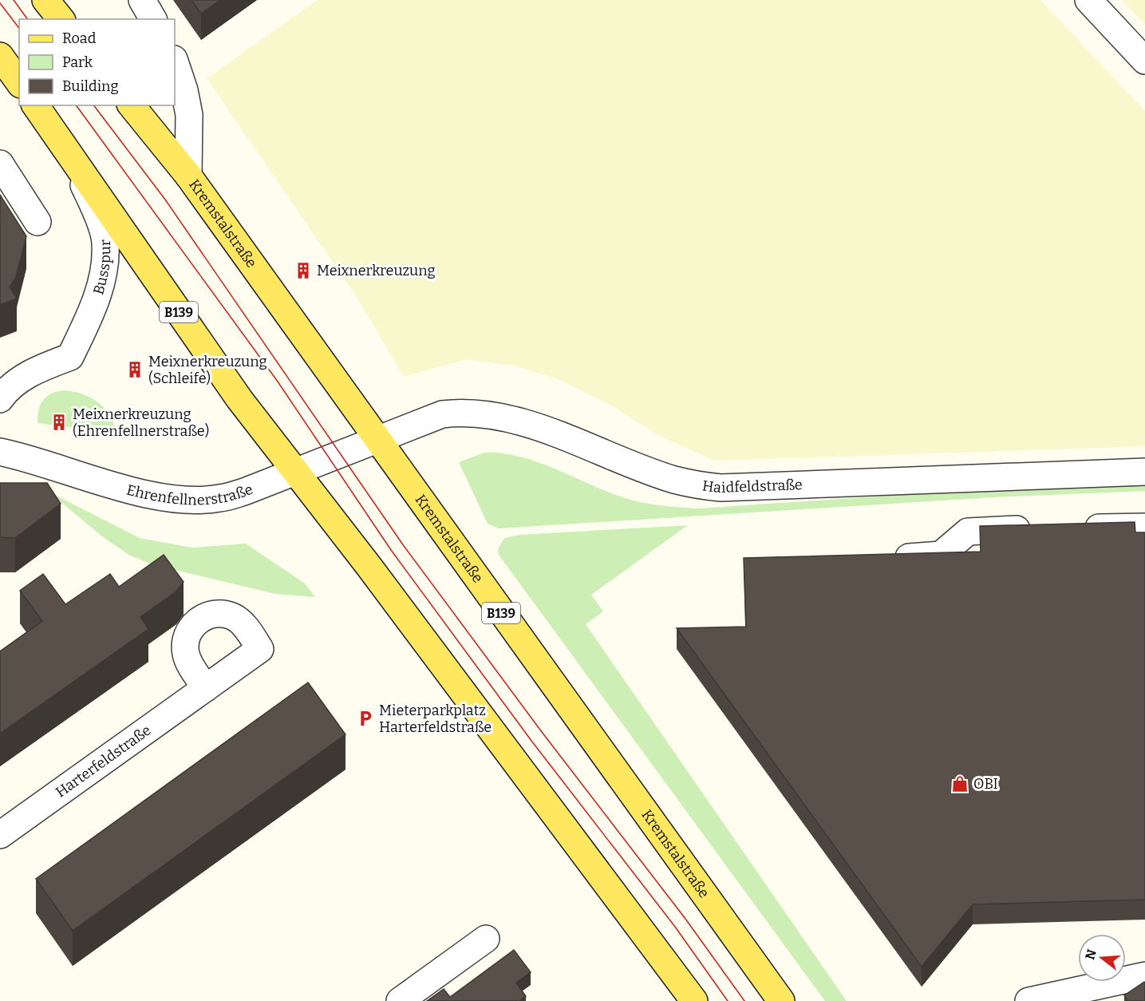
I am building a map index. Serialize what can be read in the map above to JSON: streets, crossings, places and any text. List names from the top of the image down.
{
  "streets": {
    "main road": ["Kremstalstraße", "B139"],
    "street": [
      "Busspur",
      "Haidfeldstraße",
      "Ehrenfellnerstraße",
      "Harterfeldstraße"
    ]
  },
  "crossings": [
    ["Kremstalstraße", "Haidfeldstraße"],
    ["Kremstalstraße", "Ehrenfellnerstraße"],
    ["Busspur", "B139"],
    ["B139", "Ehrenfellnerstraße"],
    ["Haidfeldstraße", "Ehrenfellnerstraße"]
  ],
  "places": {
    "building": ["Meixnerkreuzung", "Meixnerkreuzung (Schleife)", "Meixnerkreuzung (Ehrenfellnerstraße)"],
    "parking": ["Mieterparkplatz Harterfeldstraße"],
    "shop": ["OBI"]
  },
  "legend": ["Road", "Park", "Building"],
  "north": "left"
}
